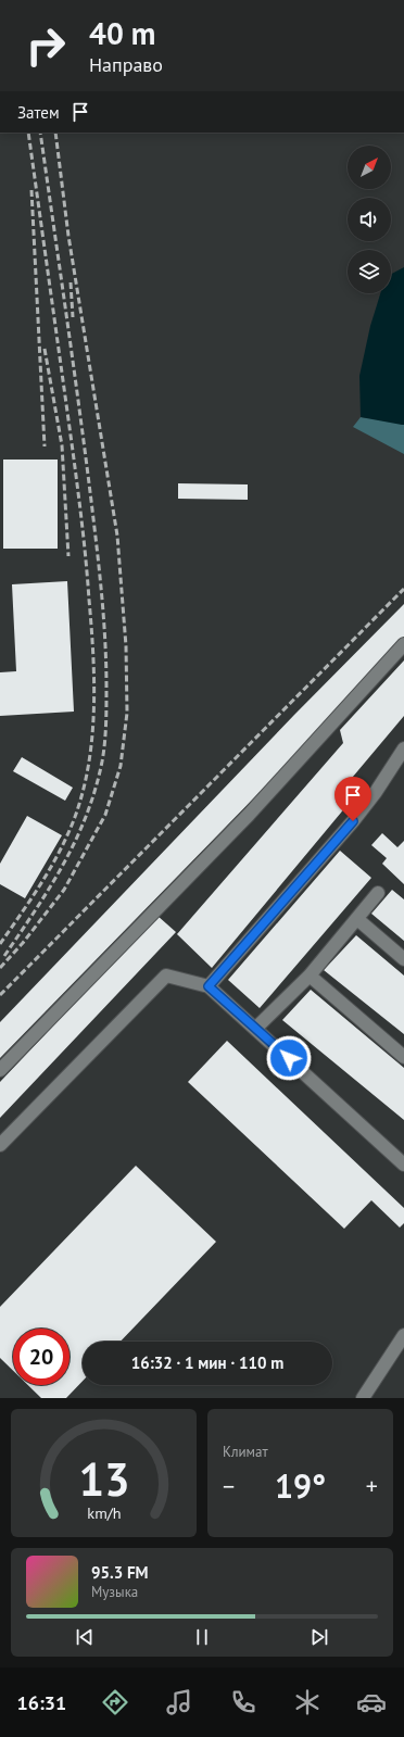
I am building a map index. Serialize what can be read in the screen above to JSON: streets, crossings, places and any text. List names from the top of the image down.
{
  "north": "top right",
  "page": {
    "turn": ["40 m", "Направо"],
    "then": "Затем",
    "limit": "20",
    "trip": "16:32 · 1 мин · 110 m",
    "tile": "Климат",
    "heat": ["−", "19°", "+"],
    "song": ["95.3 FM", "Музыка"],
    "tabs": "16:31",
    "gauge": ["13", "km/h"]
  }
}
